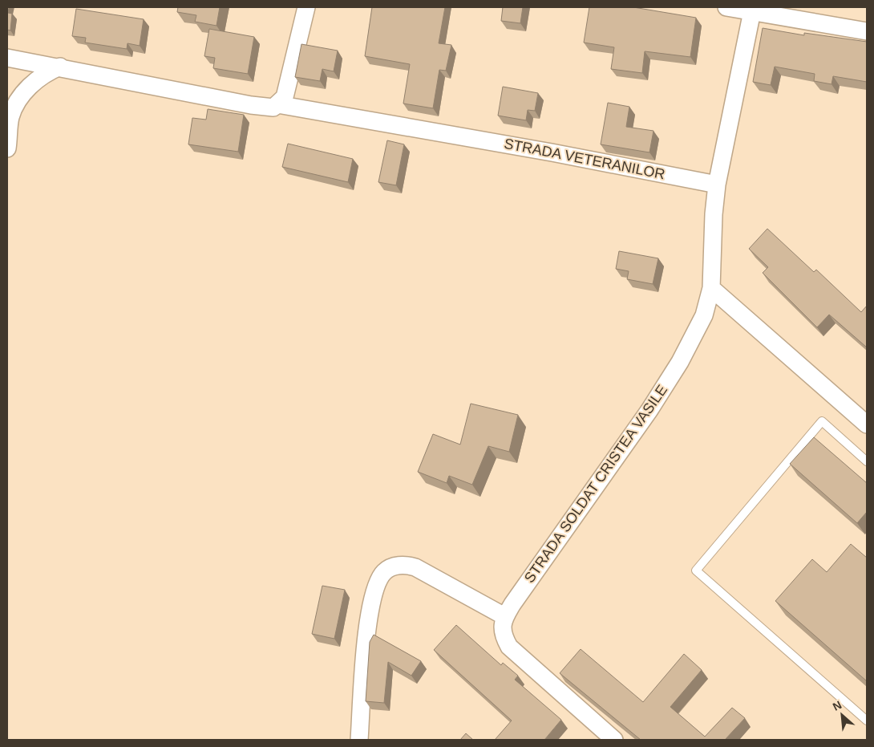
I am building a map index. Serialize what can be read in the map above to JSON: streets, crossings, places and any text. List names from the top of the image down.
{
  "streets": {
    "street": ["STRADA VETERANILOR", "STRADA SOLDAT CRISTEA VASILE"]
  },
  "crossings": [
    ["STRADA VETERANILOR", "STRADA SOLDAT CRISTEA VASILE"]
  ],
  "north": "top left"
}
